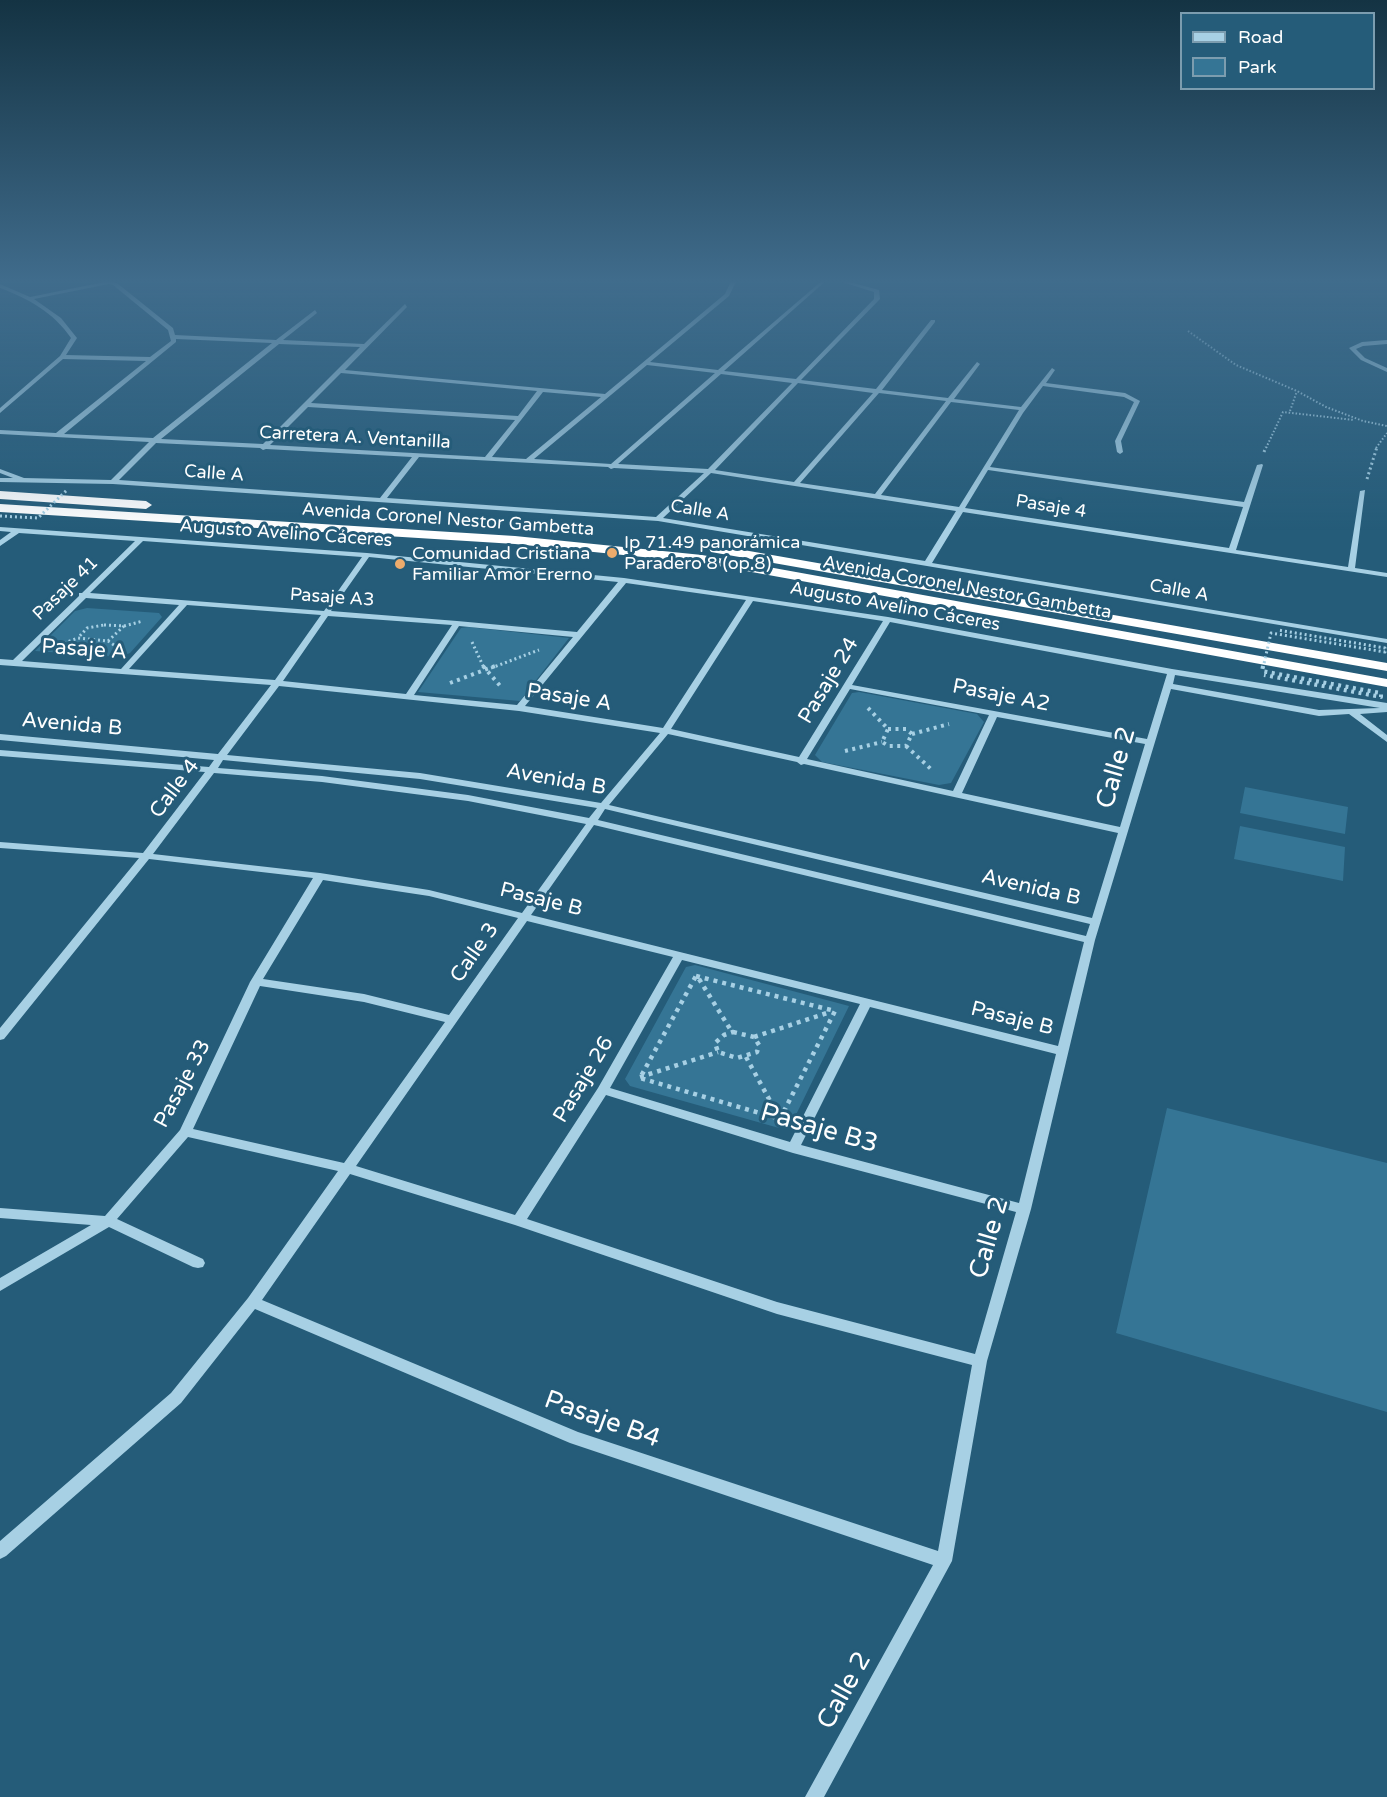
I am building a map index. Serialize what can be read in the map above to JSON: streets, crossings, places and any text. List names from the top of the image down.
{
  "streets": {
    "highway": ["Avenida Coronel Nestor Gambetta"],
    "street": [
      "Carretera A. Ventanilla",
      "Calle A",
      "Pasaje 4",
      "Augusto Avelino Cáceres",
      "Pasaje 41",
      "Pasaje A3",
      "Pasaje A",
      "Pasaje 24",
      "Pasaje A2",
      "Avenida B",
      "Calle 2",
      "Calle 4",
      "Pasaje B",
      "Calle 3",
      "Pasaje 26",
      "Pasaje 33",
      "Pasaje B3",
      "Pasaje B4"
    ]
  },
  "crossings": [
    ["Carretera A. Ventanilla", "Pasaje 4"],
    ["Augusto Avelino Cáceres", "Pasaje 41"],
    ["Augusto Avelino Cáceres", "Pasaje 24"],
    ["Augusto Avelino Cáceres", "Calle 2"],
    ["Augusto Avelino Cáceres", "Calle 4"],
    ["Augusto Avelino Cáceres", "Calle 3"],
    ["Pasaje 41", "Pasaje A3"],
    ["Pasaje 41", "Pasaje A"],
    ["Pasaje A3", "Calle 4"],
    ["Pasaje A", "Pasaje 24"],
    ["Pasaje A", "Calle 2"],
    ["Pasaje A", "Calle 4"],
    ["Pasaje A", "Calle 3"],
    ["Pasaje 24", "Pasaje A2"],
    ["Pasaje A2", "Calle 2"],
    ["Avenida B", "Calle 2"],
    ["Avenida B", "Calle 4"],
    ["Avenida B", "Calle 3"],
    ["Calle 2", "Pasaje B"],
    ["Calle 2", "Pasaje B3"],
    ["Calle 2", "Pasaje B4"],
    ["Calle 4", "Pasaje B"],
    ["Pasaje B", "Calle 3"],
    ["Pasaje B", "Pasaje 26"],
    ["Pasaje B", "Pasaje 33"],
    ["Calle 3", "Pasaje B4"],
    ["Pasaje 26", "Pasaje B3"]
  ],
  "places": ["Ip 71.49 panorámica Paradero 8 (op.8)", "Comunidad Cristiana Familiar Amor Ererno"],
  "legend": ["Road", "Park"]
}
